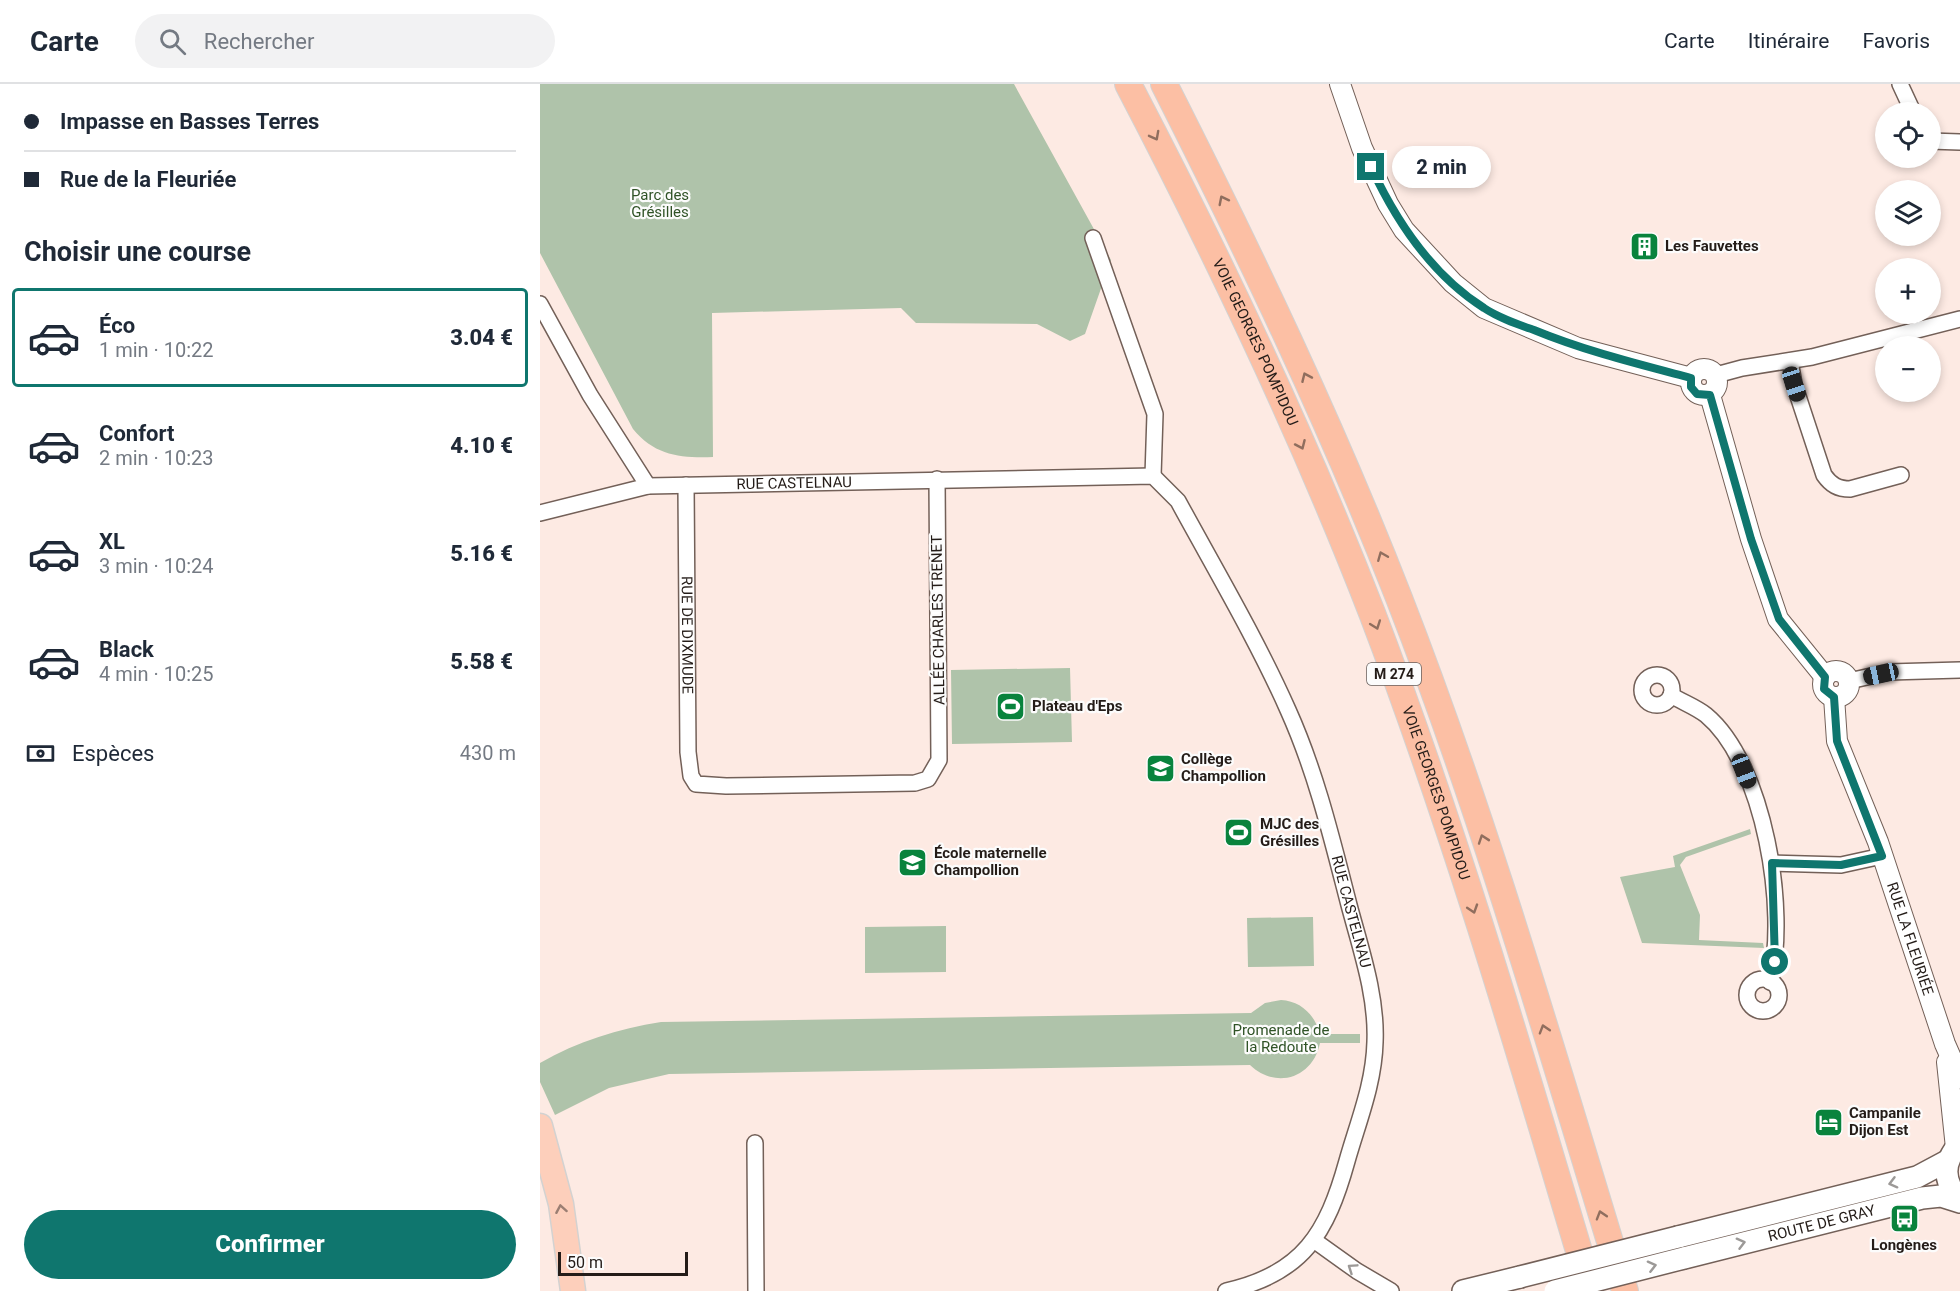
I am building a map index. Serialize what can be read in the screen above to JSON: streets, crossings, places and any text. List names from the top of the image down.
{
  "streets": {
    "highway": ["VOIE GEORGES POMPIDOU", "M 274"],
    "main road": ["ROUTE DE GRAY"],
    "street": [
      "RUE CASTELNAU",
      "ALLÉE CHARLES TRENET",
      "RUE DE DIXMUDE",
      "RUE LA FLEURIÉE"
    ]
  },
  "crossings": [
    ["RUE CASTELNAU", "ALLÉE CHARLES TRENET"],
    ["RUE CASTELNAU", "RUE DE DIXMUDE"],
    ["ALLÉE CHARLES TRENET", "RUE DE DIXMUDE"],
    ["RUE LA FLEURIÉE", "ROUTE DE GRAY"]
  ],
  "parks": ["Parc des Grésilles", "Promenade de la Redoute"],
  "places": {
    "building": ["Les Fauvettes"],
    "sports": ["Plateau d'Eps", "MJC des Grésilles"],
    "school or university": ["Collège Champollion", "École maternelle Champollion"],
    "hotel": ["Campanile Dijon Est"],
    "bus stop": ["Longènes"]
  },
  "scale_bar": "50 m",
  "page": {
    "header": "Carte",
    "search": "Rechercher",
    "nav": ["Carte", "Itinéraire", "Favoris"],
    "banner": ["Impasse en Basses Terres", "Rue de la Fleuriée"],
    "map_buttons": ["+", "−"],
    "bubble": "2 min",
    "heading": "Choisir une course",
    "list": [
      {
        "name": "Éco",
        "note": "1 min · 10:22",
        "value": "3.04 €"
      },
      {
        "name": "Confort",
        "note": "2 min · 10:23",
        "value": "4.10 €"
      },
      {
        "name": "XL",
        "note": "3 min · 10:24",
        "value": "5.16 €"
      },
      {
        "name": "Black",
        "note": "4 min · 10:25",
        "value": "5.58 €"
      }
    ],
    "pay": ["Espèces", "430 m"],
    "buttons": "Confirmer",
    "scale": "50 m"
  }
}
